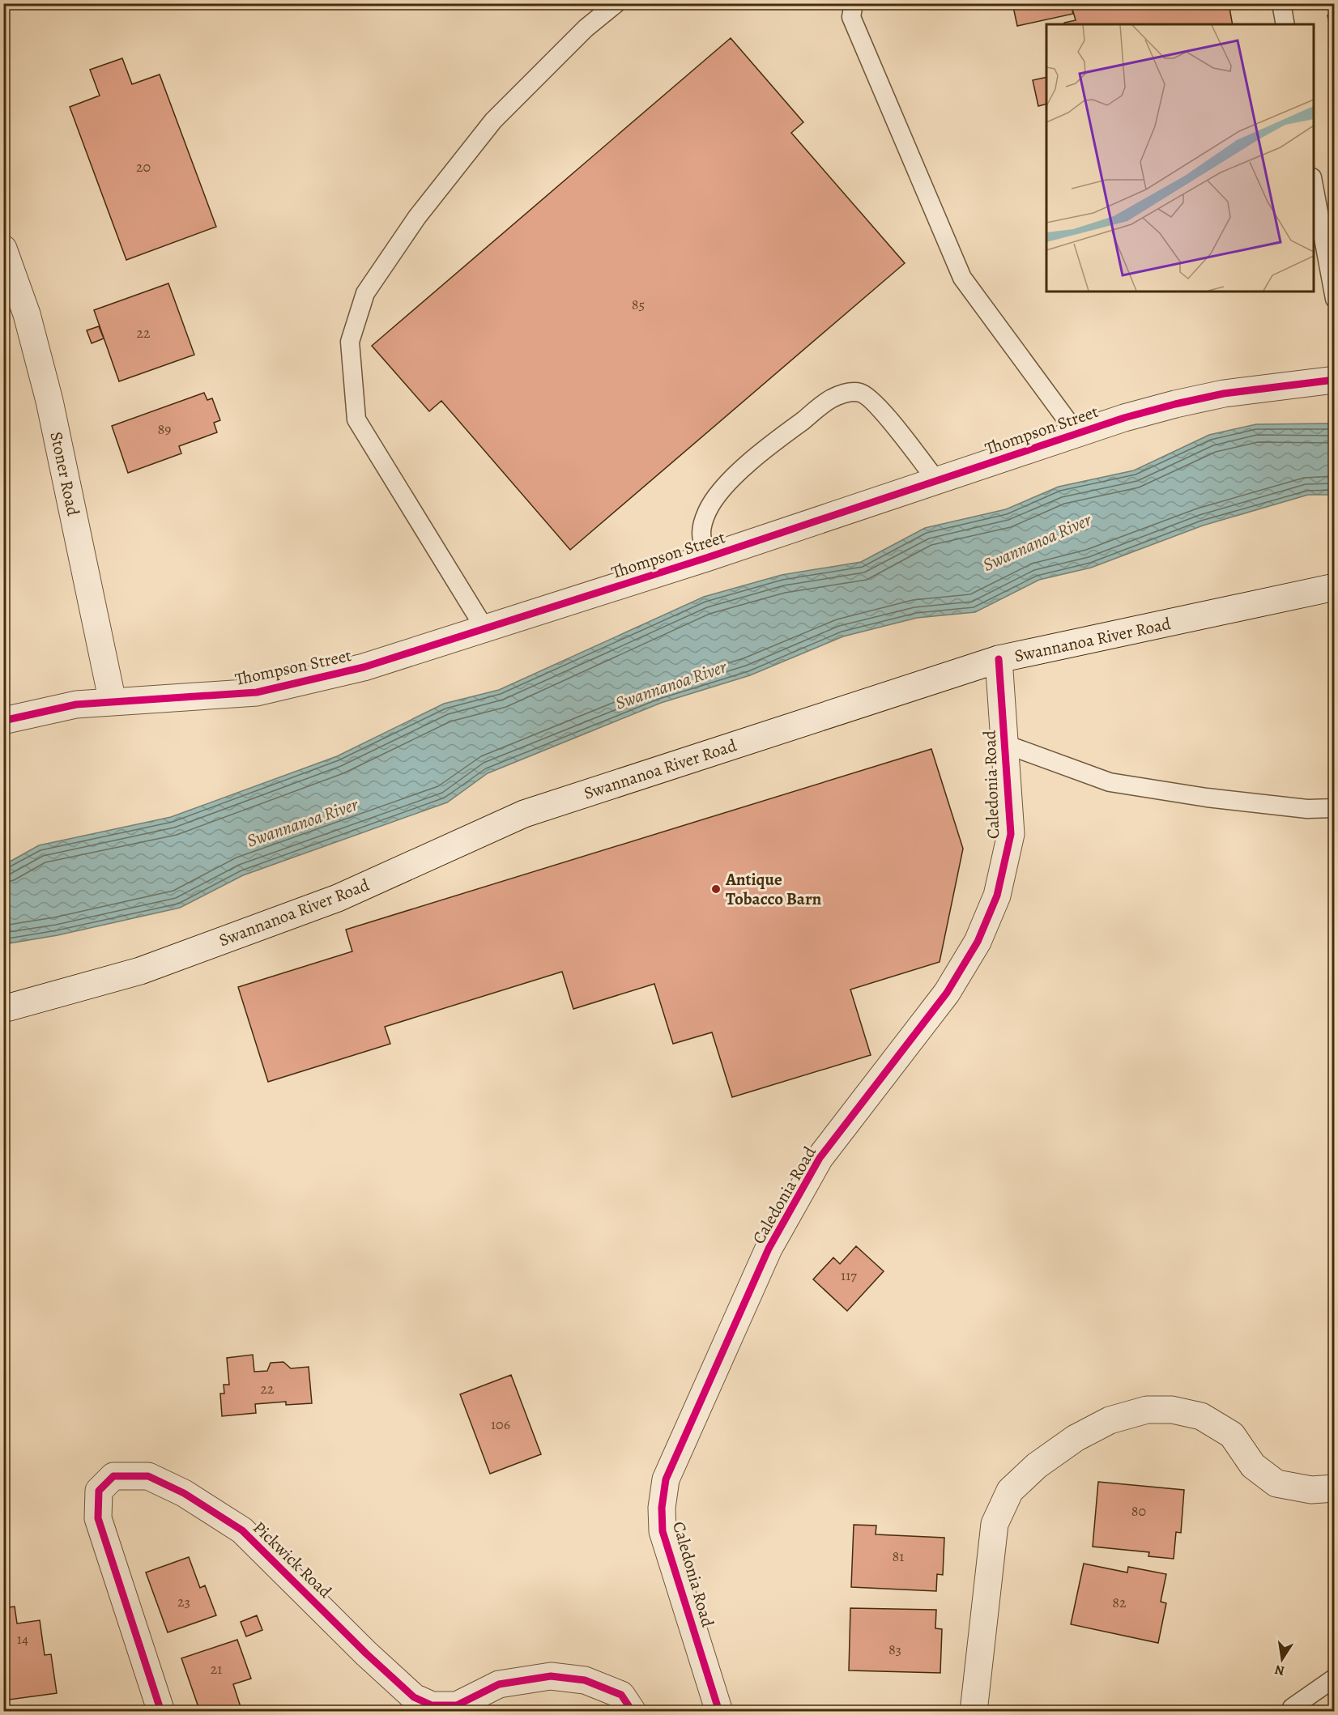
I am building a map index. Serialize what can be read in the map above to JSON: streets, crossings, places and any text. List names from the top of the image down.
{
  "streets": {
    "street": [
      "Thompson Street",
      "Stoner Road",
      "Swannanoa River Road",
      "Caledonia Road",
      "Pickwick Road"
    ]
  },
  "crossings": [
    ["Thompson Street", "Stoner Road"],
    ["Swannanoa River Road", "Caledonia Road"]
  ],
  "water": ["Swannanoa River"],
  "places": ["Antique Tobacco Barn"],
  "house_numbers": [
    "20",
    "85",
    "22",
    "89",
    "117",
    "22",
    "106",
    "80",
    "81",
    "23",
    "82",
    "14",
    "83",
    "21"
  ],
  "north": "bottom"
}
